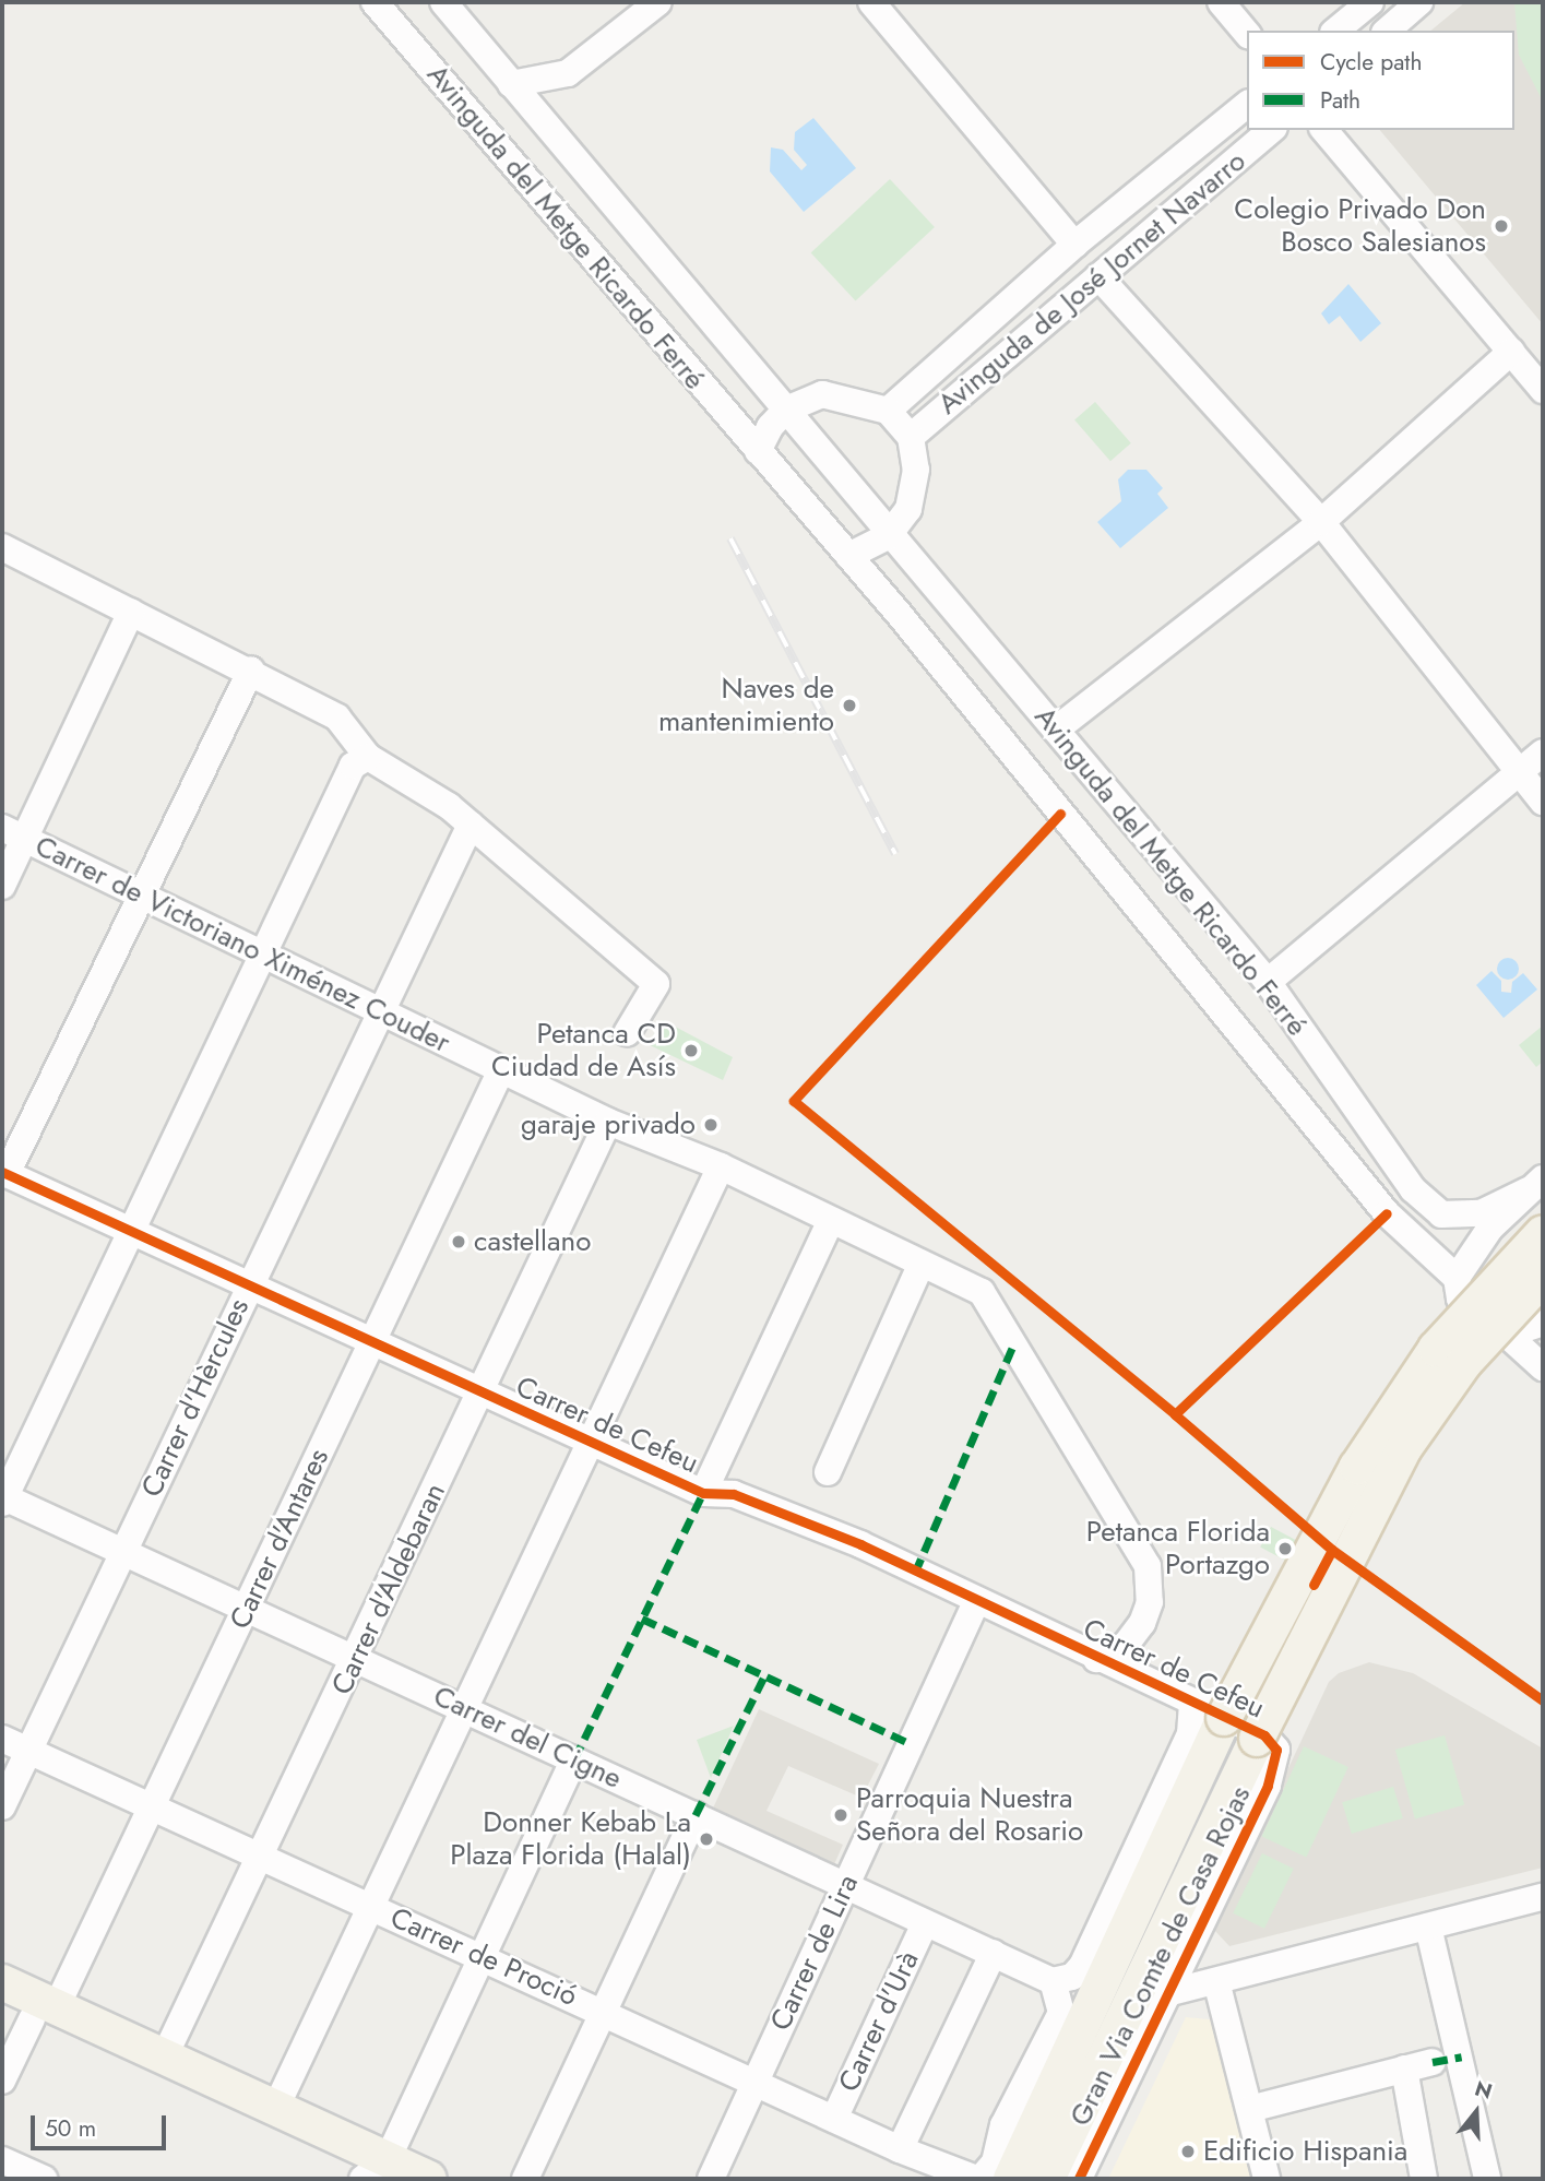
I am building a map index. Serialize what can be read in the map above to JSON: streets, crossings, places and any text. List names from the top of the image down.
{
  "streets": {
    "main road": ["Gran Via Comte de Casa Rojas"],
    "street": [
      "Avinguda del Metge Ricardo Ferré",
      "Avinguda de José Jornet Navarro",
      "Carrer de Victoriano Ximénez Couder",
      "Carrer d'Hèrcules",
      "Carrer de Cefeu",
      "Carrer d'Antares",
      "Carrer d'Aldebaran",
      "Carrer del Cigne",
      "Carrer de Lira",
      "Carrer de Proció",
      "Carrer d'Urà"
    ]
  },
  "crossings": [
    ["Carrer de Victoriano Ximénez Couder", "Carrer d'Hèrcules"],
    ["Carrer de Victoriano Ximénez Couder", "Carrer de Cefeu"],
    ["Carrer de Victoriano Ximénez Couder", "Carrer d'Antares"],
    ["Carrer de Victoriano Ximénez Couder", "Carrer d'Aldebaran"],
    ["Carrer d'Hèrcules", "Carrer de Cefeu"],
    ["Carrer d'Hèrcules", "Carrer del Cigne"],
    ["Carrer d'Hèrcules", "Carrer de Proció"],
    ["Carrer de Cefeu", "Carrer d'Antares"],
    ["Carrer de Cefeu", "Carrer d'Aldebaran"],
    ["Carrer de Cefeu", "Carrer de Lira"],
    ["Carrer de Cefeu", "Gran Via Comte de Casa Rojas"],
    ["Carrer d'Antares", "Carrer del Cigne"],
    ["Carrer d'Antares", "Carrer de Proció"],
    ["Carrer d'Aldebaran", "Carrer del Cigne"],
    ["Carrer d'Aldebaran", "Carrer de Proció"],
    ["Carrer del Cigne", "Carrer de Lira"],
    ["Carrer del Cigne", "Carrer d'Urà"],
    ["Carrer de Lira", "Carrer de Proció"],
    ["Carrer de Proció", "Carrer d'Urà"]
  ],
  "places": [
    "Colegio Privado Don Bosco Salesianos",
    "Naves de mantenimiento",
    "Petanca CD Ciudad de Asís",
    "garaje privado",
    "castellano",
    "Petanca Florida Portazgo",
    "Parroquia Nuestra Señora del Rosario",
    "Donner Kebab La Plaza Florida (Halal)",
    "Edificio Hispania"
  ],
  "legend": ["Cycle path", "Path"],
  "scale_bar": "50 m",
  "north": "top"
}
